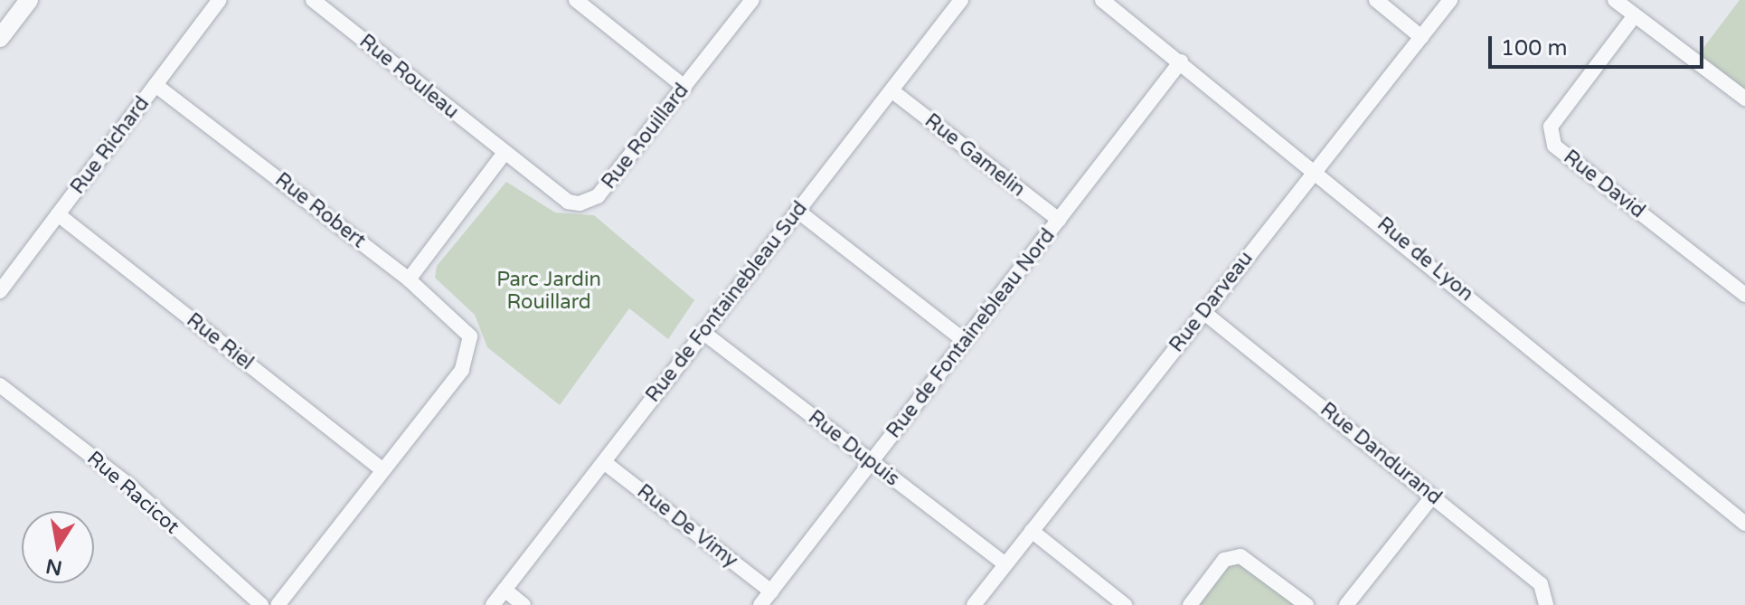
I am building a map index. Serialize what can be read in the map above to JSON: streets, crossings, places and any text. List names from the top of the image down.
{
  "streets": {
    "street": [
      "Rue Rouleau",
      "Rue Rouillard",
      "Rue Richard",
      "Rue Gamelin",
      "Rue David",
      "Rue Robert",
      "Rue de Lyon",
      "Rue de Fontainebleau Sud",
      "Rue Darveau",
      "Rue de Fontainebleau Nord",
      "Rue Riel",
      "Rue Dupuis",
      "Rue Dandurand",
      "Rue Racicot",
      "Rue De Vimy"
    ]
  },
  "crossings": [
    ["Rue Rouleau", "Rue Rouillard"],
    ["Rue Richard", "Rue Robert"],
    ["Rue Richard", "Rue Riel"],
    ["Rue Gamelin", "Rue de Fontainebleau Sud"],
    ["Rue Gamelin", "Rue de Fontainebleau Nord"],
    ["Rue Robert", "Rue Riel"],
    ["Rue de Lyon", "Rue Darveau"],
    ["Rue de Lyon", "Rue de Fontainebleau Nord"],
    ["Rue de Fontainebleau Sud", "Rue Dupuis"],
    ["Rue de Fontainebleau Sud", "Rue De Vimy"],
    ["Rue Darveau", "Rue Dupuis"],
    ["Rue Darveau", "Rue Dandurand"],
    ["Rue de Fontainebleau Nord", "Rue Dupuis"],
    ["Rue de Fontainebleau Nord", "Rue De Vimy"]
  ],
  "parks": ["Parc Jardin Rouillard"],
  "scale_bar": "100 m",
  "north": "bottom"
}
